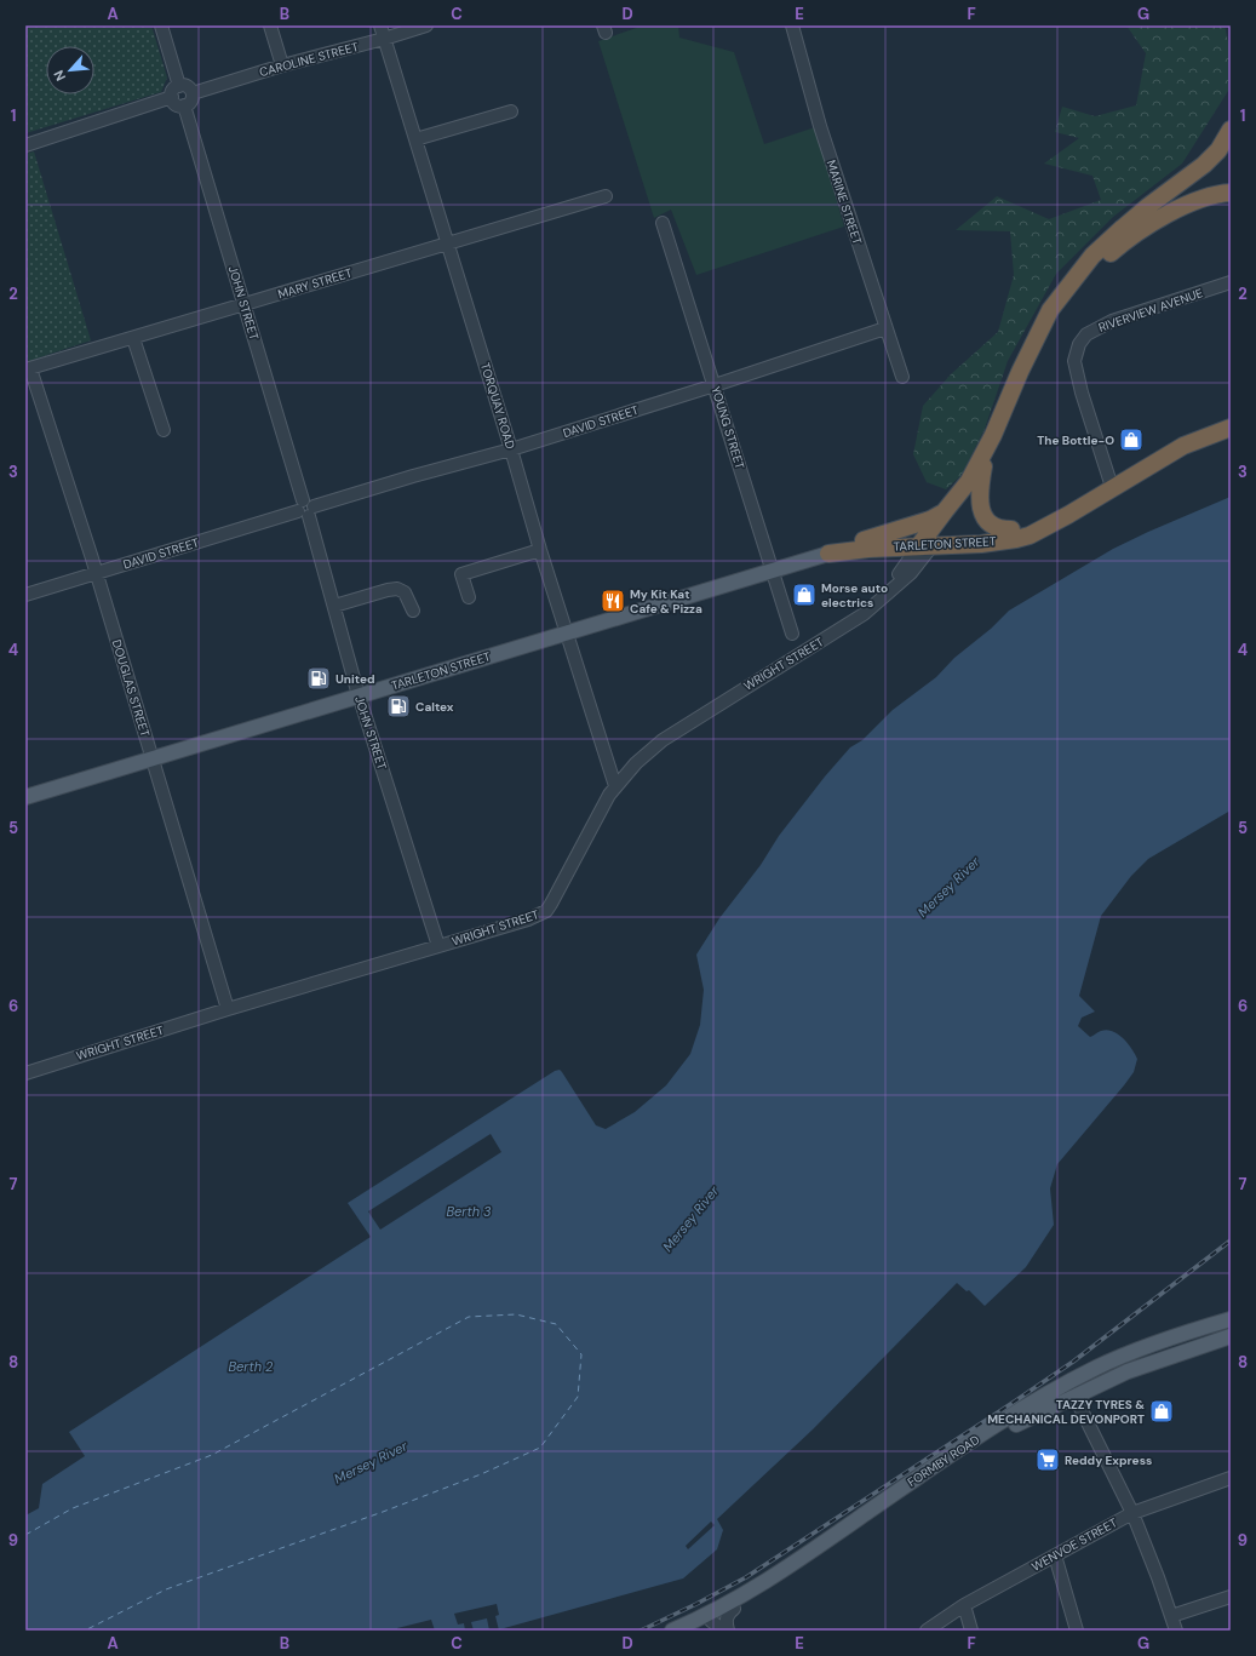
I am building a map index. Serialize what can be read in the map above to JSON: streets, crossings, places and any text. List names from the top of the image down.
{
  "streets": {
    "highway": ["TARLETON STREET"],
    "main road": ["FORMBY ROAD"],
    "street": [
      "CAROLINE STREET",
      "MARINE STREET",
      "MARY STREET",
      "JOHN STREET",
      "RIVERVIEW AVENUE",
      "TORQUAY ROAD",
      "DAVID STREET",
      "YOUNG STREET",
      "WRIGHT STREET",
      "DOUGLAS STREET",
      "WENVOE STREET"
    ]
  },
  "crossings": [
    ["CAROLINE STREET", "JOHN STREET"],
    ["CAROLINE STREET", "TORQUAY ROAD"],
    ["MARINE STREET", "DAVID STREET"],
    ["MARY STREET", "JOHN STREET"],
    ["MARY STREET", "TORQUAY ROAD"],
    ["MARY STREET", "DOUGLAS STREET"],
    ["JOHN STREET", "DAVID STREET"],
    ["JOHN STREET", "TARLETON STREET"],
    ["JOHN STREET", "WRIGHT STREET"],
    ["RIVERVIEW AVENUE", "TARLETON STREET"],
    ["TORQUAY ROAD", "DAVID STREET"],
    ["TORQUAY ROAD", "TARLETON STREET"],
    ["TORQUAY ROAD", "WRIGHT STREET"],
    ["DAVID STREET", "YOUNG STREET"],
    ["DAVID STREET", "DOUGLAS STREET"],
    ["YOUNG STREET", "TARLETON STREET"],
    ["TARLETON STREET", "WRIGHT STREET"],
    ["TARLETON STREET", "DOUGLAS STREET"],
    ["WRIGHT STREET", "DOUGLAS STREET"]
  ],
  "water": ["Mersey River", "Berth 3", "Berth 2"],
  "places": {
    "shop": ["The Bottle-O", "Morse auto electrics", "TAZZY TYRES & MECHANICAL DEVONPORT"],
    "restaurant": ["My Kit Kat Cafe & Pizza"],
    "fuel station": ["United", "Caltex"],
    "supermarket": ["Reddy Express"]
  },
  "north": "bottom left",
  "grid": {
    "columns": [
      "A",
      "B",
      "C",
      "D",
      "E",
      "F",
      "G"
    ],
    "rows": [
      "1",
      "2",
      "3",
      "4",
      "5",
      "6",
      "7",
      "8",
      "9"
    ]
  }
}
